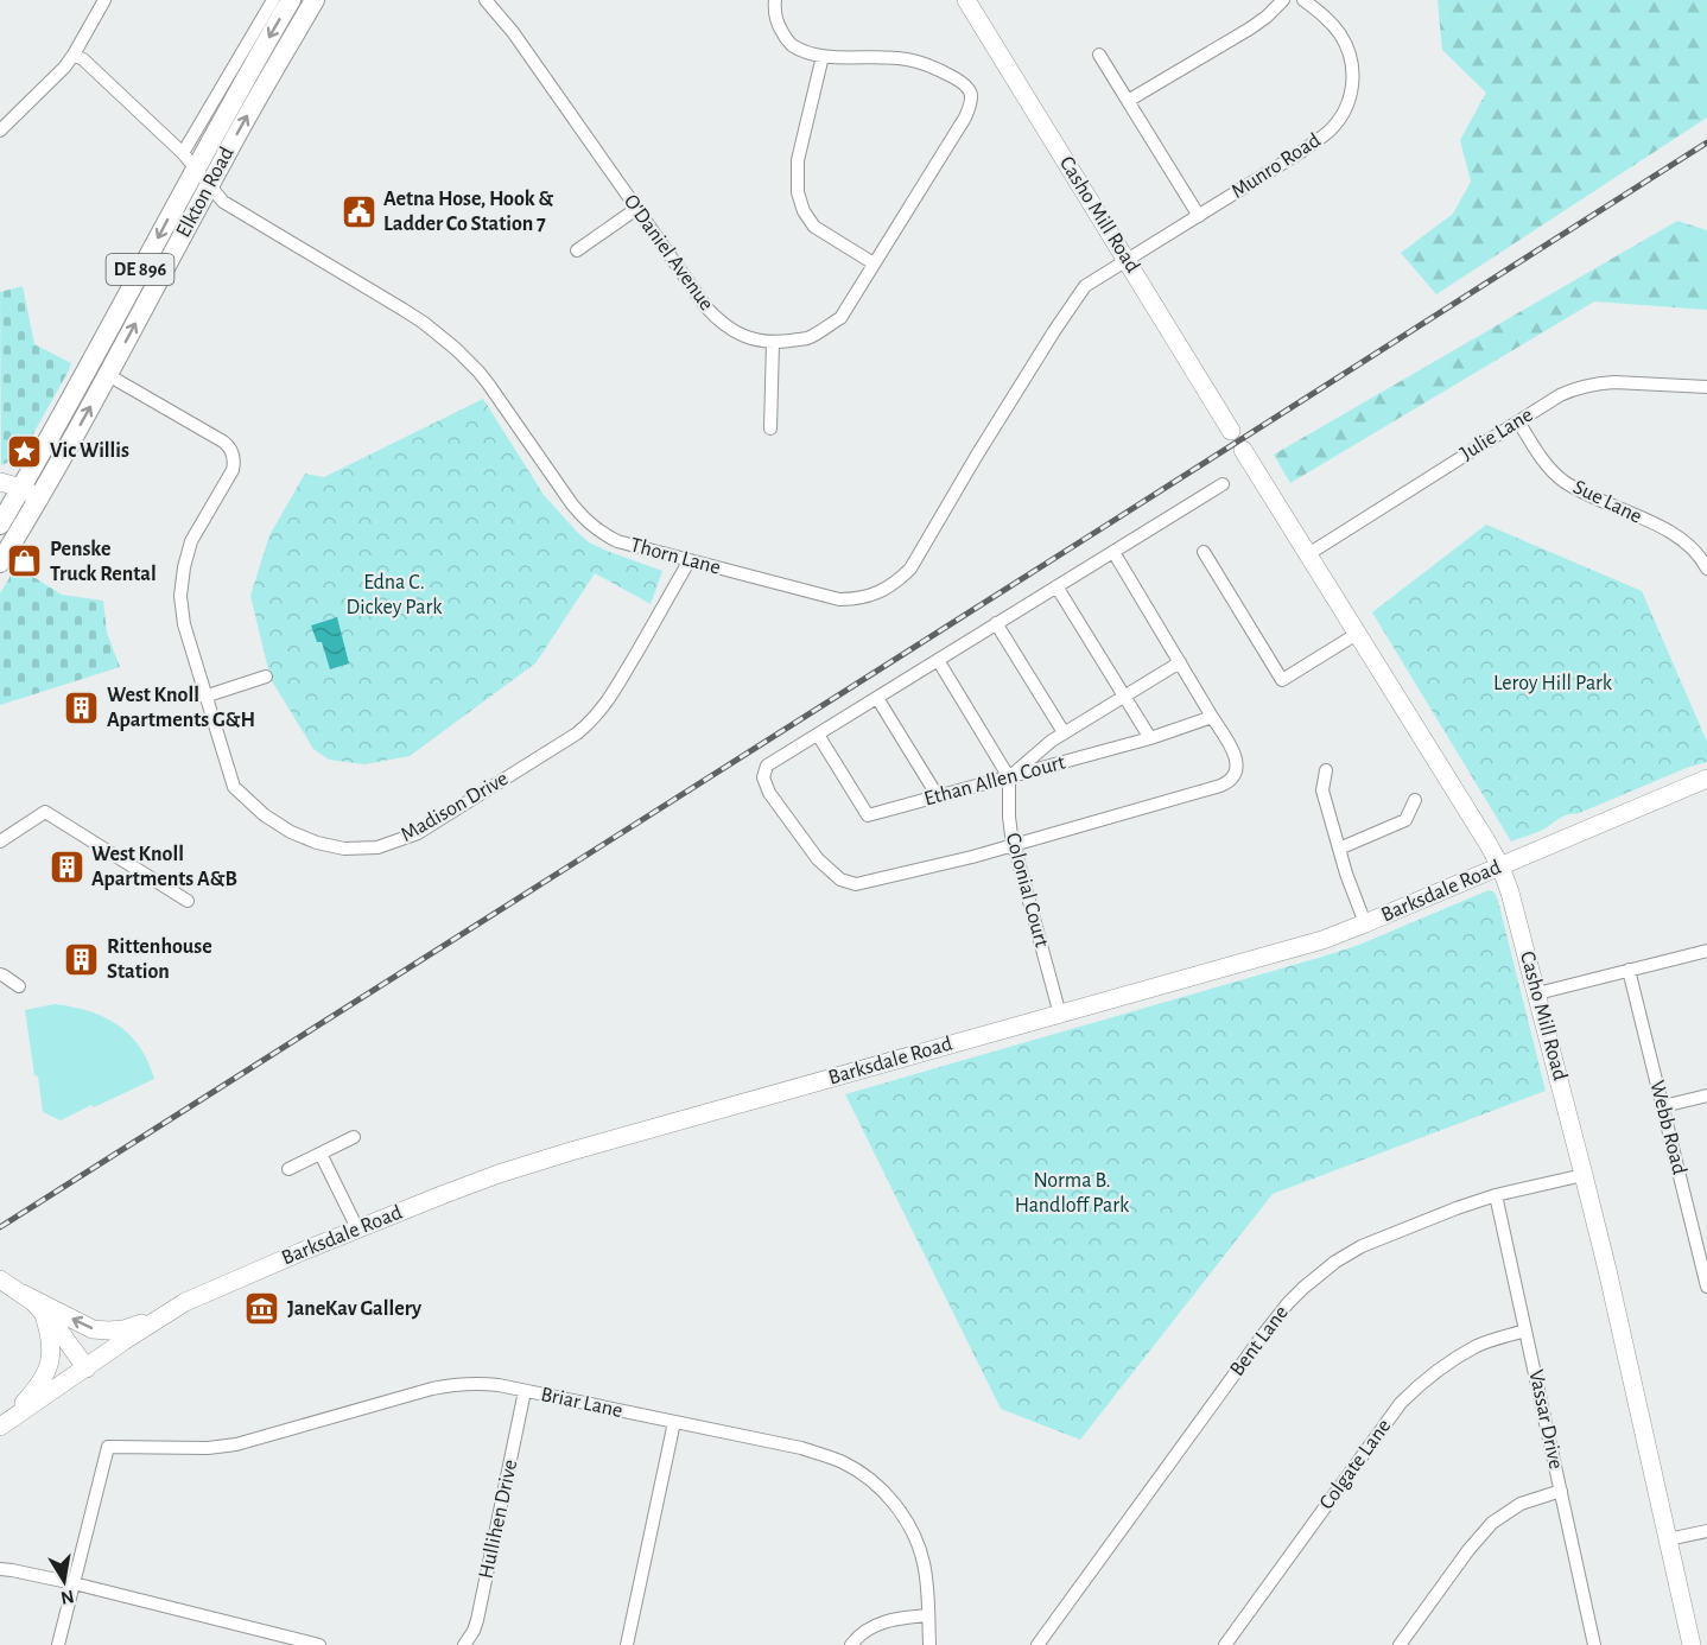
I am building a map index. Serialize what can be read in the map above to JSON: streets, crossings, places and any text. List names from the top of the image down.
{
  "streets": {
    "main road": ["Elkton Road", "DE 896"],
    "street": [
      "Munro Road",
      "Casho Mill Road",
      "O'Daniel Avenue",
      "Julie Lane",
      "Sue Lane",
      "Thorn Lane",
      "Ethan Allen Court",
      "Madison Drive",
      "Colonial Court",
      "Barksdale Road",
      "Webb Road",
      "Bent Lane",
      "Briar Lane",
      "Vassar Drive",
      "Colgate Lane",
      "Hullihen Drive"
    ]
  },
  "crossings": [
    ["Munro Road", "Casho Mill Road"],
    ["Munro Road", "Thorn Lane"],
    ["Elkton Road", "DE 896"],
    ["Elkton Road", "Thorn Lane"],
    ["Elkton Road", "Madison Drive"],
    ["Casho Mill Road", "Julie Lane"],
    ["Casho Mill Road", "Thorn Lane"],
    ["Casho Mill Road", "Barksdale Road"],
    ["Casho Mill Road", "Bent Lane"],
    ["Julie Lane", "Sue Lane"],
    ["Thorn Lane", "Madison Drive"],
    ["Ethan Allen Court", "Colonial Court"],
    ["Colonial Court", "Barksdale Road"],
    ["Bent Lane", "Vassar Drive"],
    ["Briar Lane", "Hullihen Drive"],
    ["Vassar Drive", "Colgate Lane"]
  ],
  "parks": ["Edna C. Dickey Park", "Leroy Hill Park", "Norma B. Handloff Park"],
  "places": {
    "public building": ["Aetna Hose, Hook & Ladder Co Station 7"],
    "place": ["Vic Willis"],
    "shop": ["Penske Truck Rental"],
    "building": ["West Knoll Apartments G&H", "West Knoll Apartments A&B", "Rittenhouse Station"],
    "museum": ["JaneKav Gallery"]
  },
  "north": "bottom"
}
